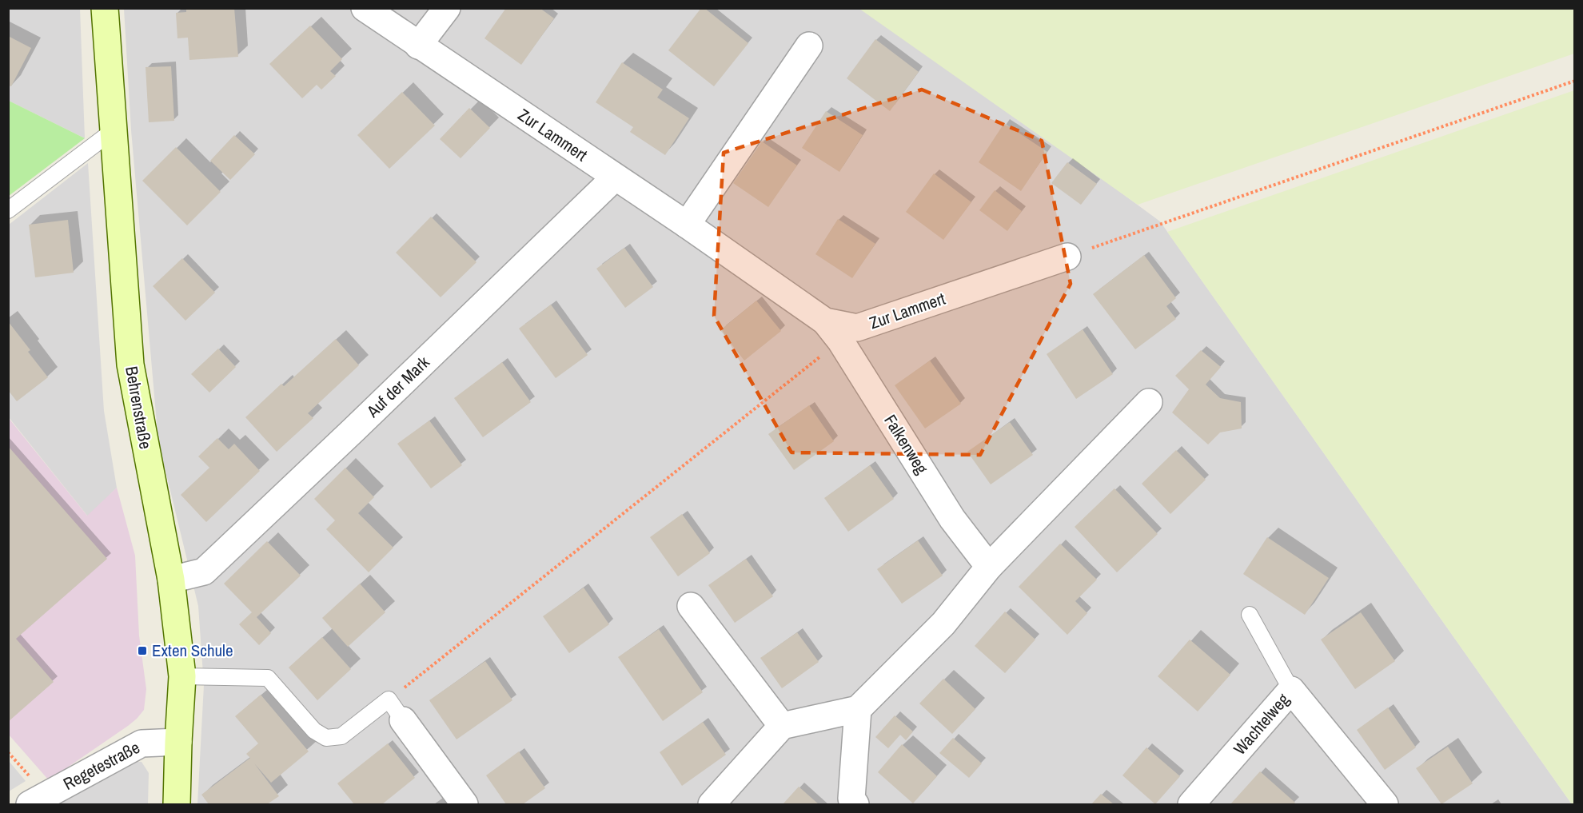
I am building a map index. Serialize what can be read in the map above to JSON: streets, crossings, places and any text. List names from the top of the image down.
{
  "streets": {
    "main road": ["Behrenstraße"],
    "street": [
      "Zur Lammert",
      "Auf der Mark",
      "Falkenweg",
      "Wachtelweg",
      "Regetestraße"
    ]
  },
  "crossings": [
    ["Zur Lammert", "Auf der Mark"],
    ["Zur Lammert", "Falkenweg"],
    ["Auf der Mark", "Behrenstraße"],
    ["Behrenstraße", "Regetestraße"]
  ],
  "places": {
    "transit": ["Exten Schule"]
  }
}
